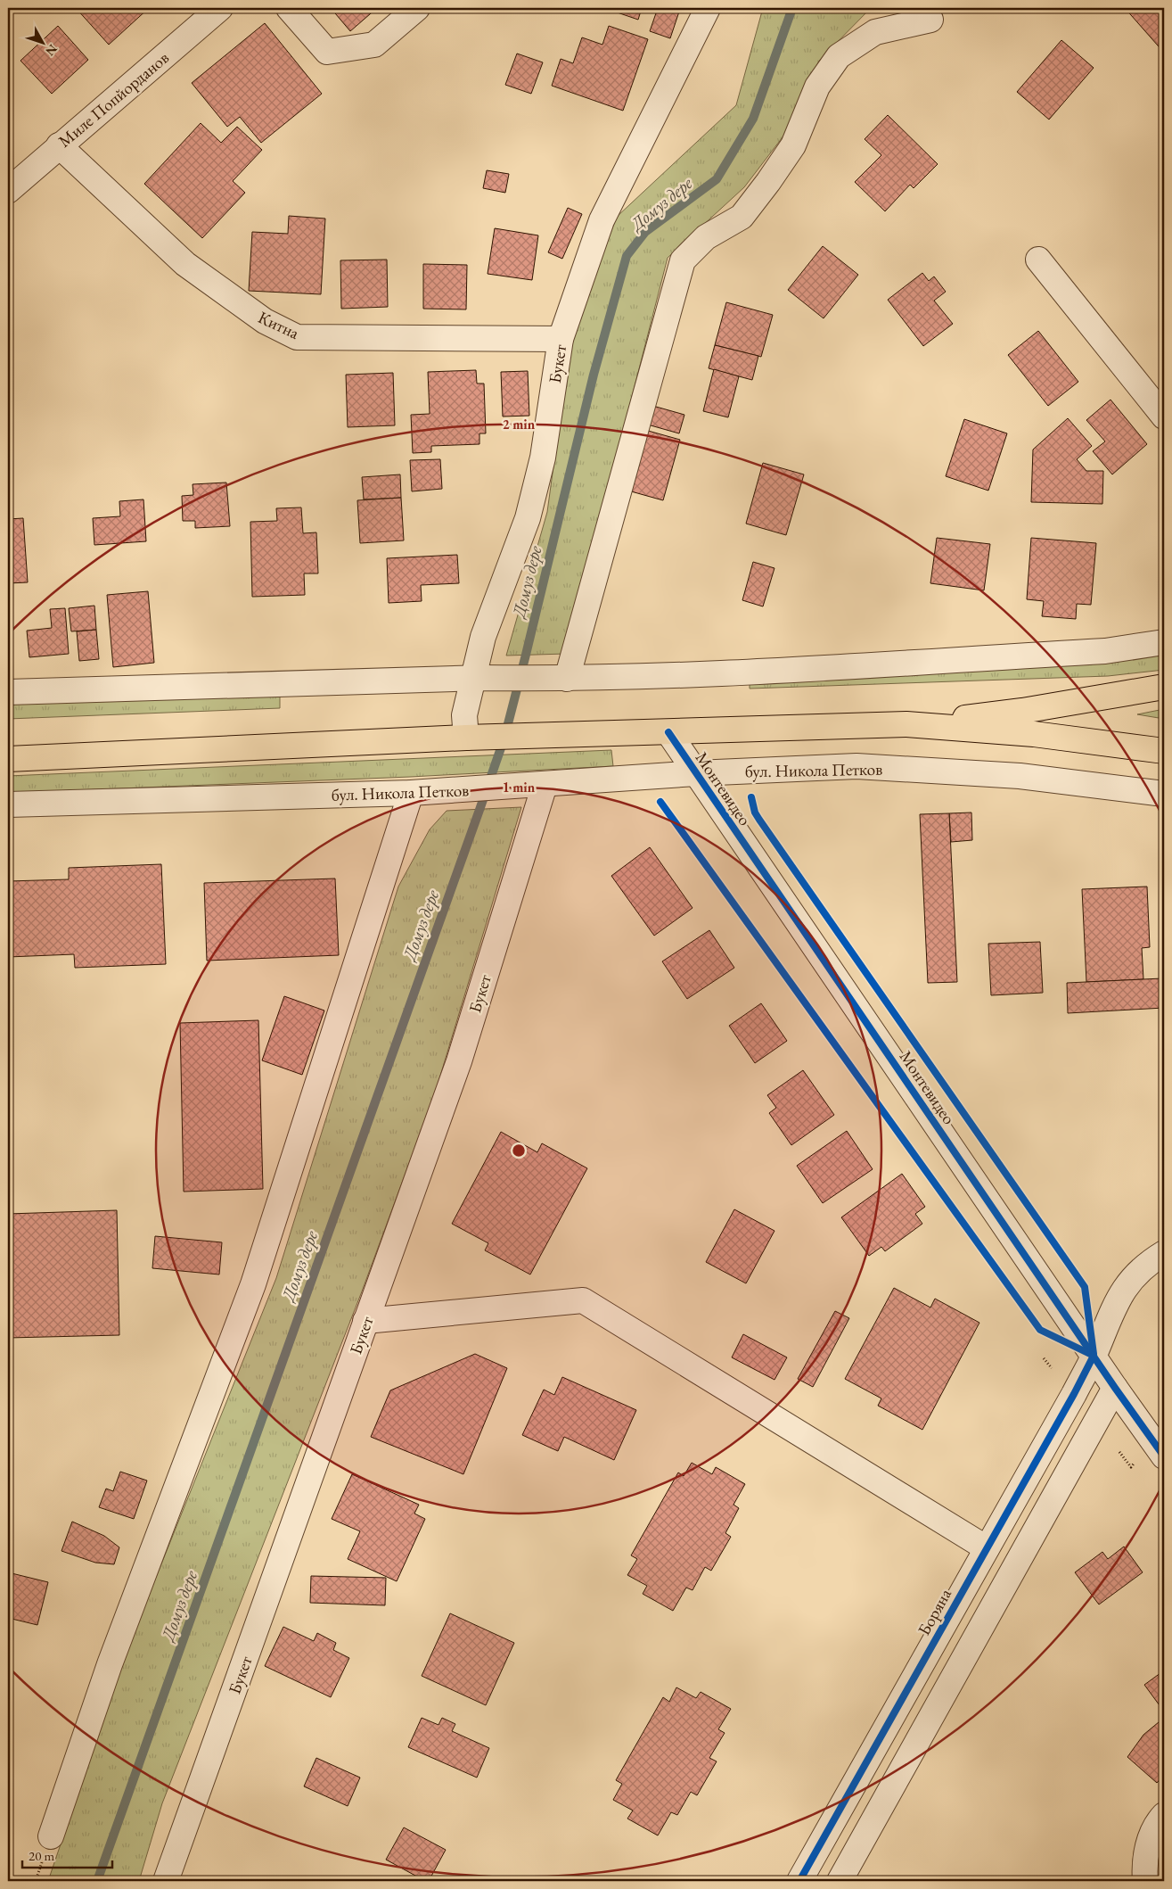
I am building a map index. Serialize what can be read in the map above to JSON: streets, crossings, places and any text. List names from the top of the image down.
{
  "streets": {
    "street": [
      "Миле Попйорданов",
      "Китна",
      "Букет",
      "бул. Никола Петков",
      "Монтевидео",
      "Боряна"
    ]
  },
  "crossings": [
    ["Миле Попйорданов", "Китна"],
    ["Китна", "Букет"],
    ["Букет", "бул. Никола Петков"],
    ["бул. Никола Петков", "Монтевидео"],
    ["Монтевидео", "Боряна"]
  ],
  "water": ["Домуз дере"],
  "scale_bar": "20 m",
  "north": "bottom right",
  "rings": ["2 min", "1 min"]
}
